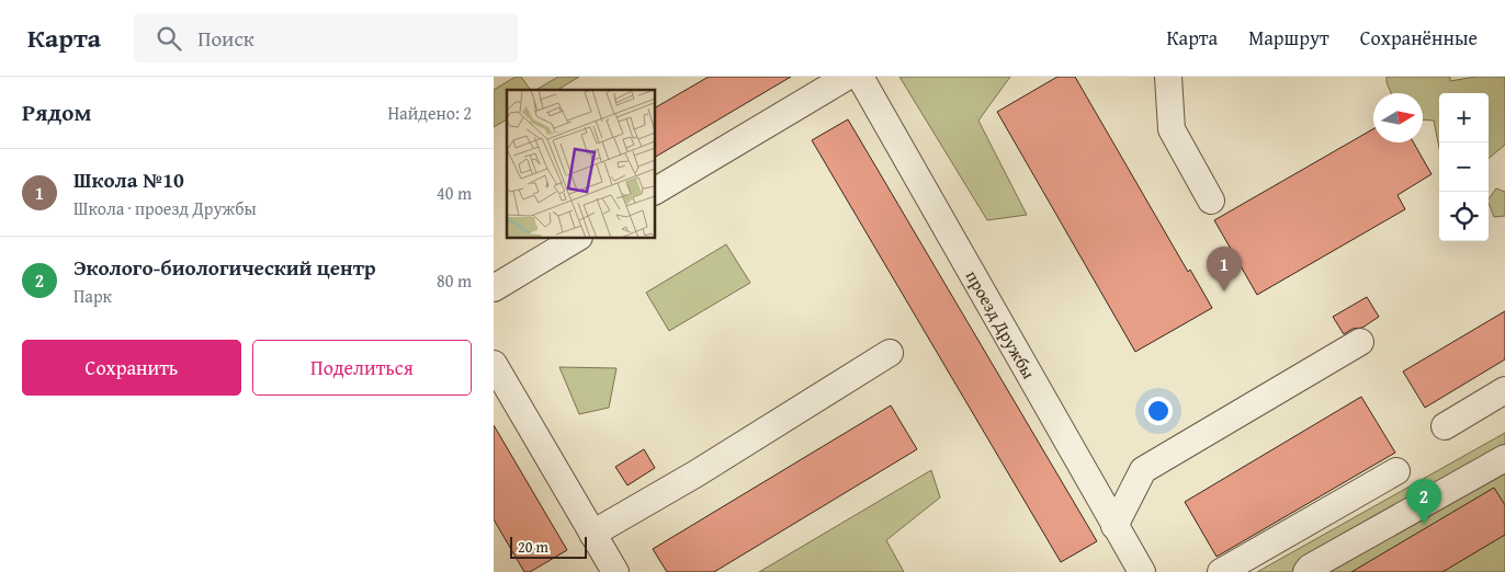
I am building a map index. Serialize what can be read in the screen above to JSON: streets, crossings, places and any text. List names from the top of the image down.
{
  "streets": {
    "street": ["проезд Дружбы"]
  },
  "scale_bar": "20 m",
  "north": "right",
  "page": {
    "header": "Карта",
    "search": "Поиск",
    "nav": ["Карта", "Маршрут", "Сохранённые"],
    "heading": ["Рядом", "Найдено: 2"],
    "map_buttons": ["+", "−"],
    "list": [
      {
        "mark": "1",
        "name": "Школа №10",
        "note": "Школа · проезд Дружбы",
        "value": "40 m"
      },
      {
        "mark": "2",
        "name": "Эколого-биологический центр",
        "note": "Парк",
        "value": "80 m"
      }
    ],
    "pins": ["1", "2"],
    "buttons": ["Сохранить", "Поделиться"],
    "scale": "20 m"
  }
}
